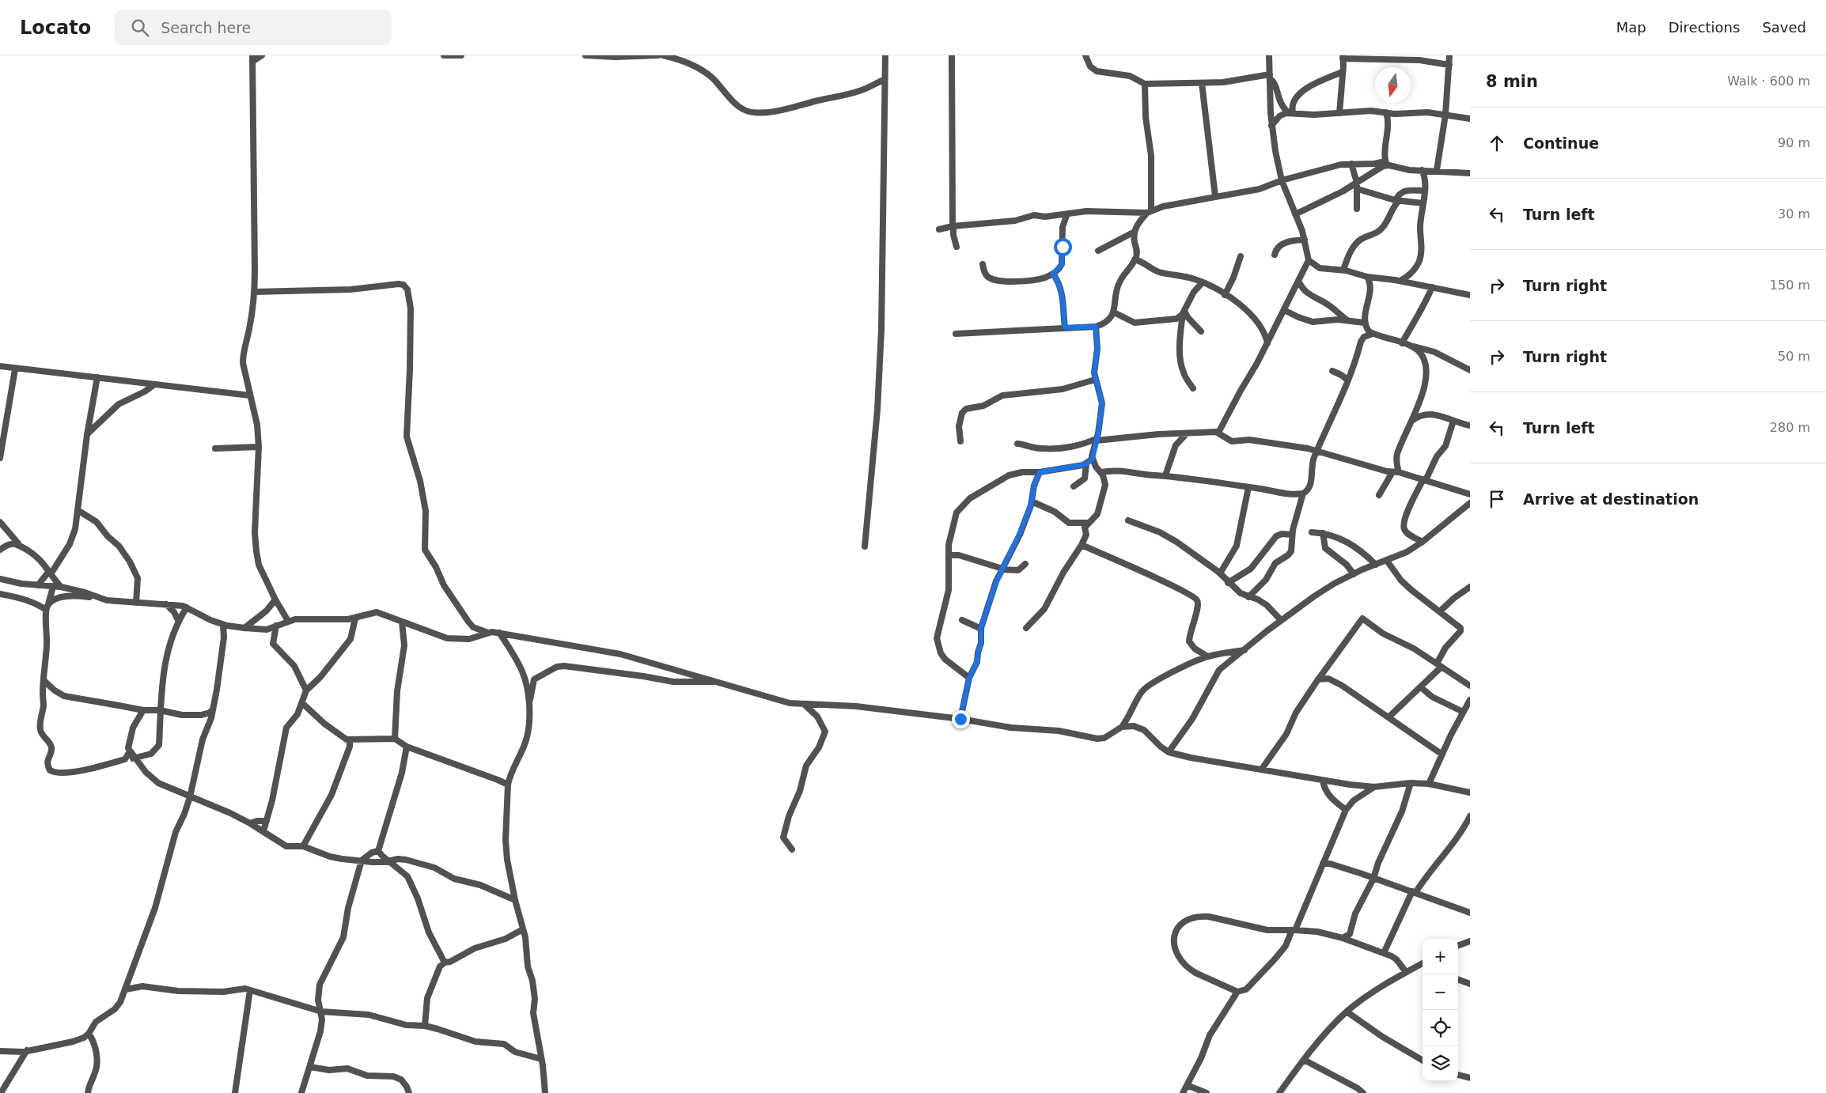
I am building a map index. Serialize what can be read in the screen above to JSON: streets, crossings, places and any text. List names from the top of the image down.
{
  "north": "bottom",
  "page": {
    "header": "Locato",
    "search": "Search here",
    "nav": ["Map", "Directions", "Saved"],
    "heading": ["8 min", "Walk · 600 m"],
    "list": [
      ["Continue", "90 m"],
      ["Turn left", "30 m"],
      ["Turn right", "150 m"],
      ["Turn right", "50 m"],
      ["Turn left", "280 m"],
      "Arrive at destination"
    ],
    "map_buttons": ["+", "−"]
  }
}
